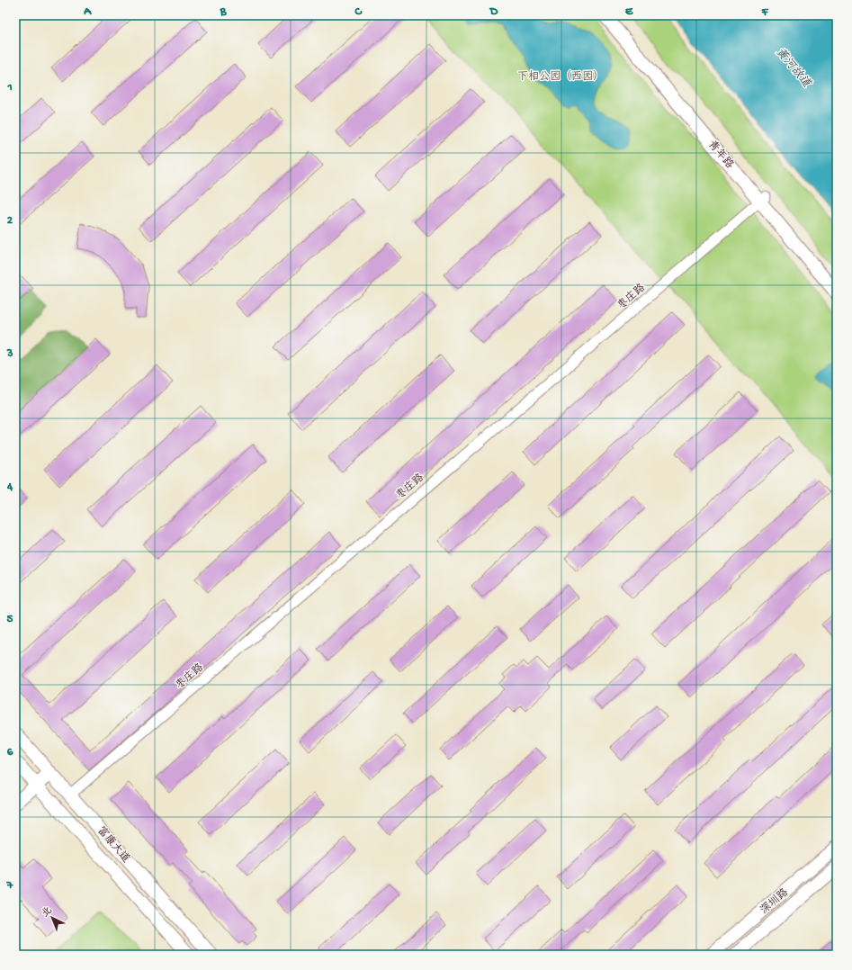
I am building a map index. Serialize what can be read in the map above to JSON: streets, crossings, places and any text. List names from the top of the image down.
{
  "streets": {
    "street": [
      "青年路",
      "枣庄路",
      "富康大道",
      "深圳路"
    ]
  },
  "crossings": [
    ["青年路", "枣庄路"],
    ["枣庄路", "富康大道"]
  ],
  "water": ["黄河故道"],
  "parks": ["下相公园（西园）"],
  "north": "top left",
  "grid": {
    "columns": [
      "A",
      "B",
      "C",
      "D",
      "E",
      "F"
    ],
    "rows": [
      "1",
      "2",
      "3",
      "4",
      "5",
      "6",
      "7"
    ]
  }
}
